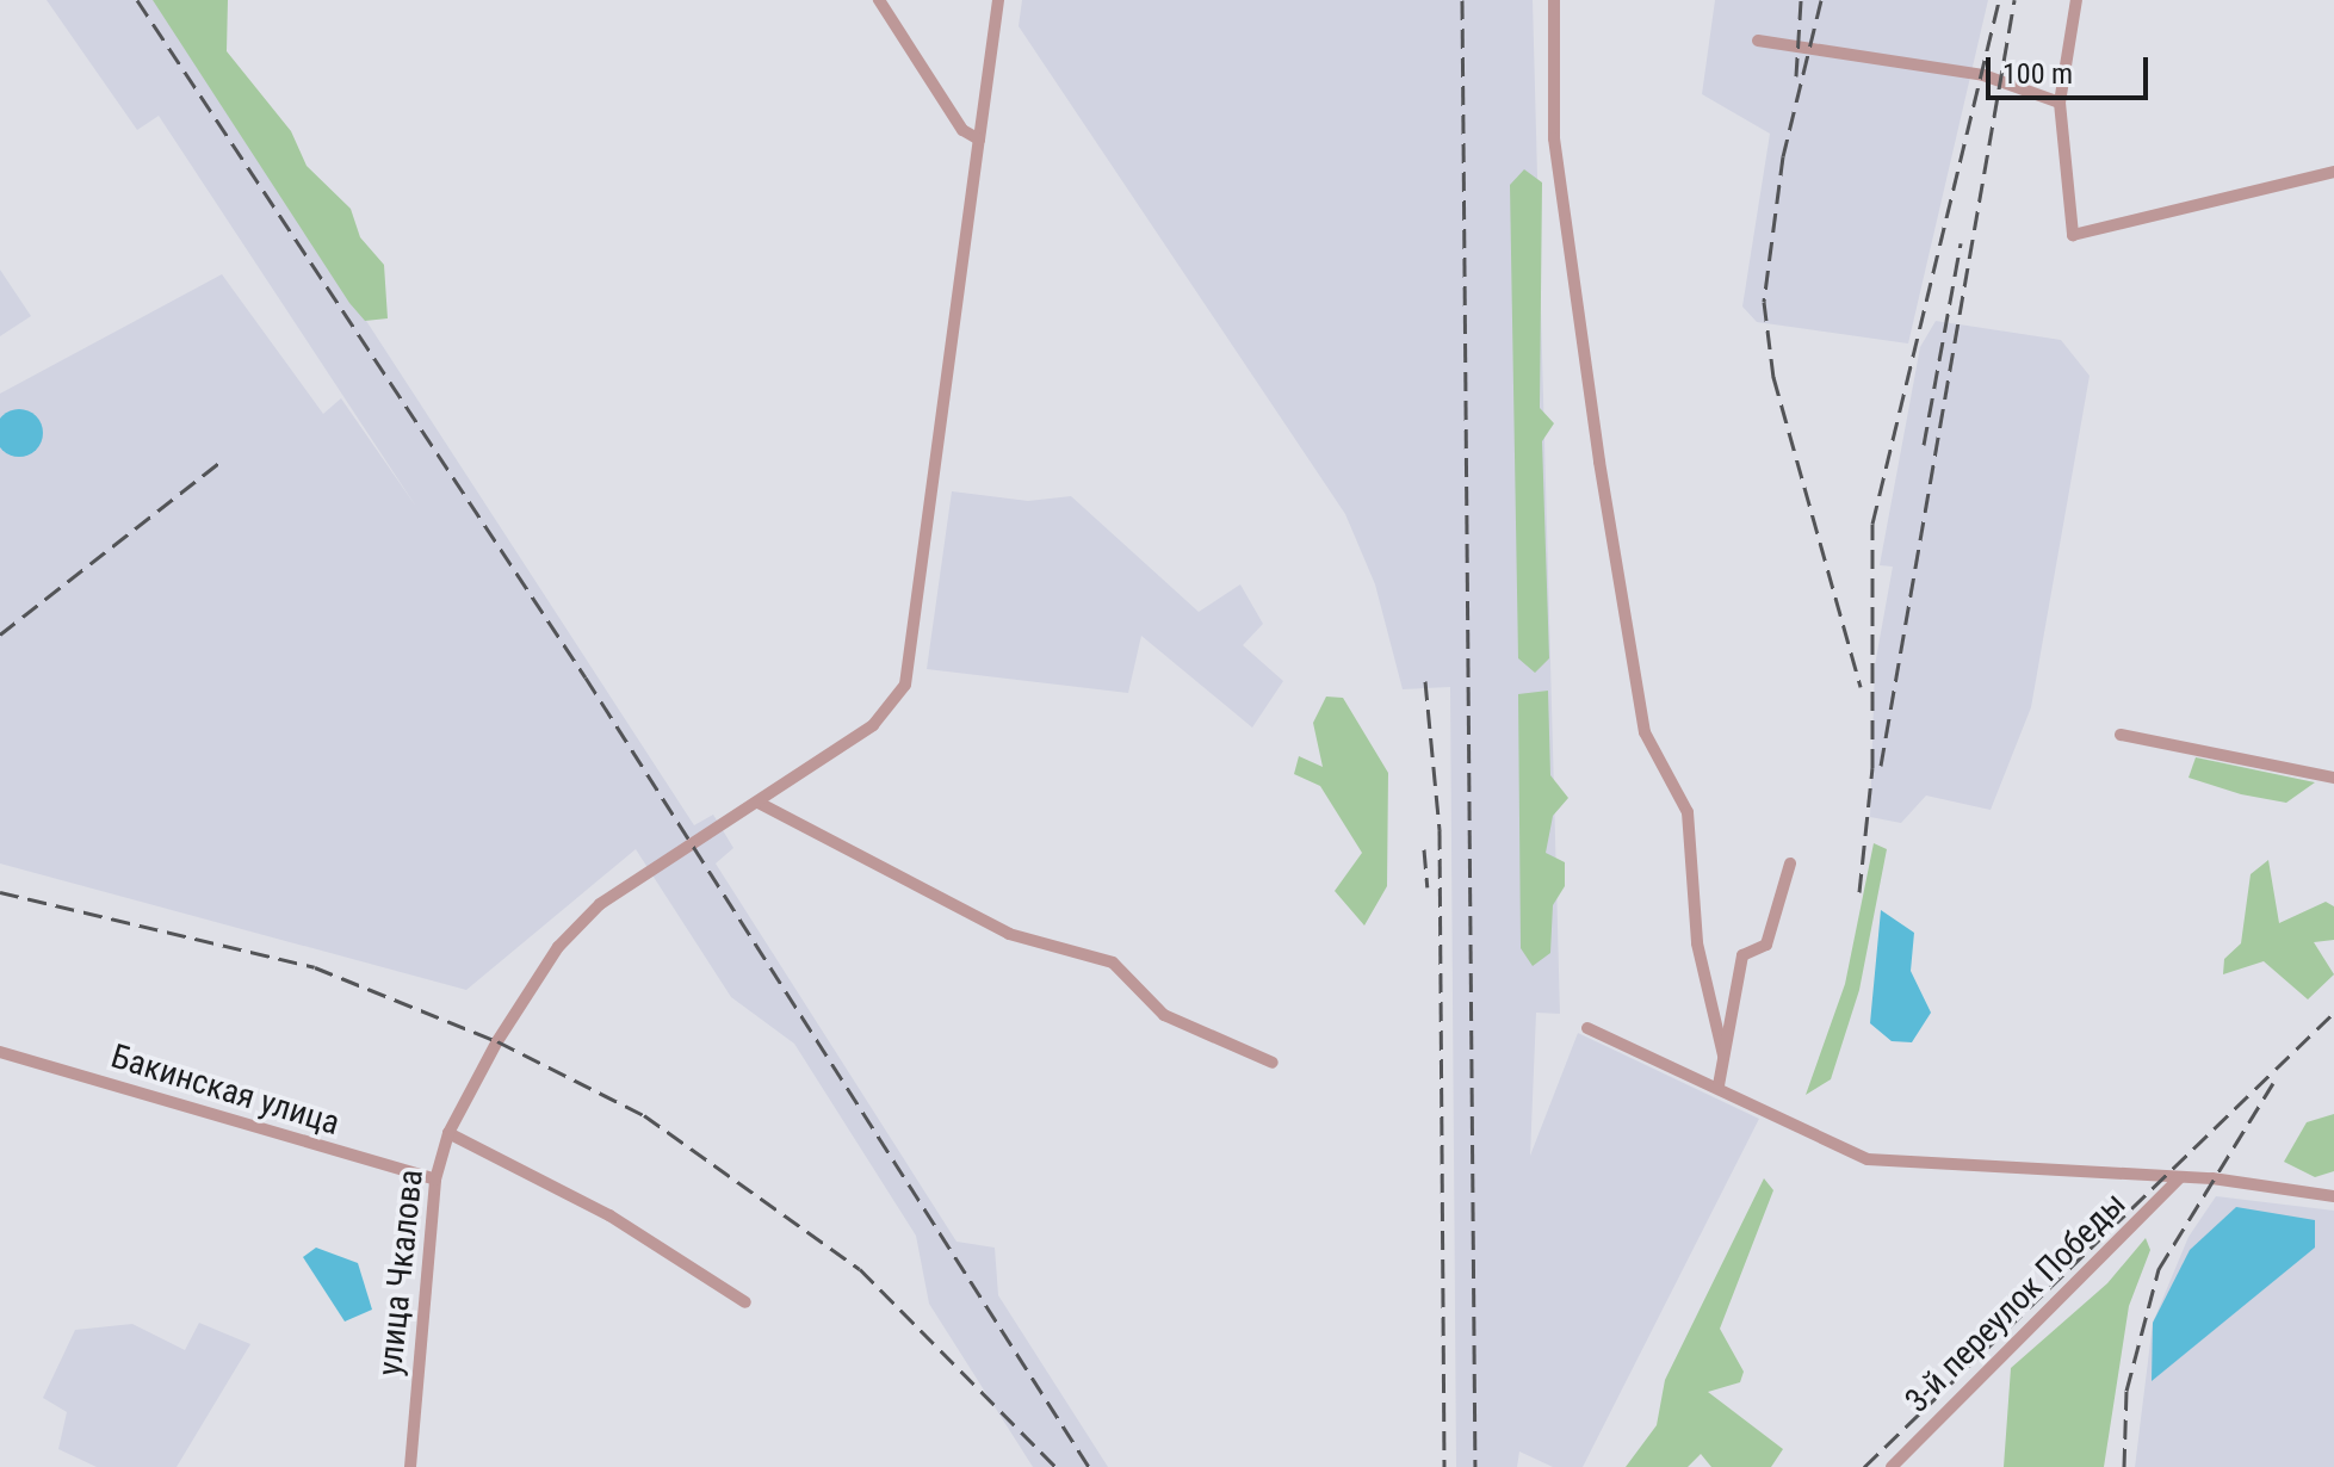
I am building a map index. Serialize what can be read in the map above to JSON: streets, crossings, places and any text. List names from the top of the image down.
{
  "streets": {
    "street": ["Бакинская улица", "улица Чкалова", "3-й переулок Победы"]
  },
  "crossings": [
    ["Бакинская улица", "улица Чкалова"]
  ],
  "scale_bar": "100 m"
}
